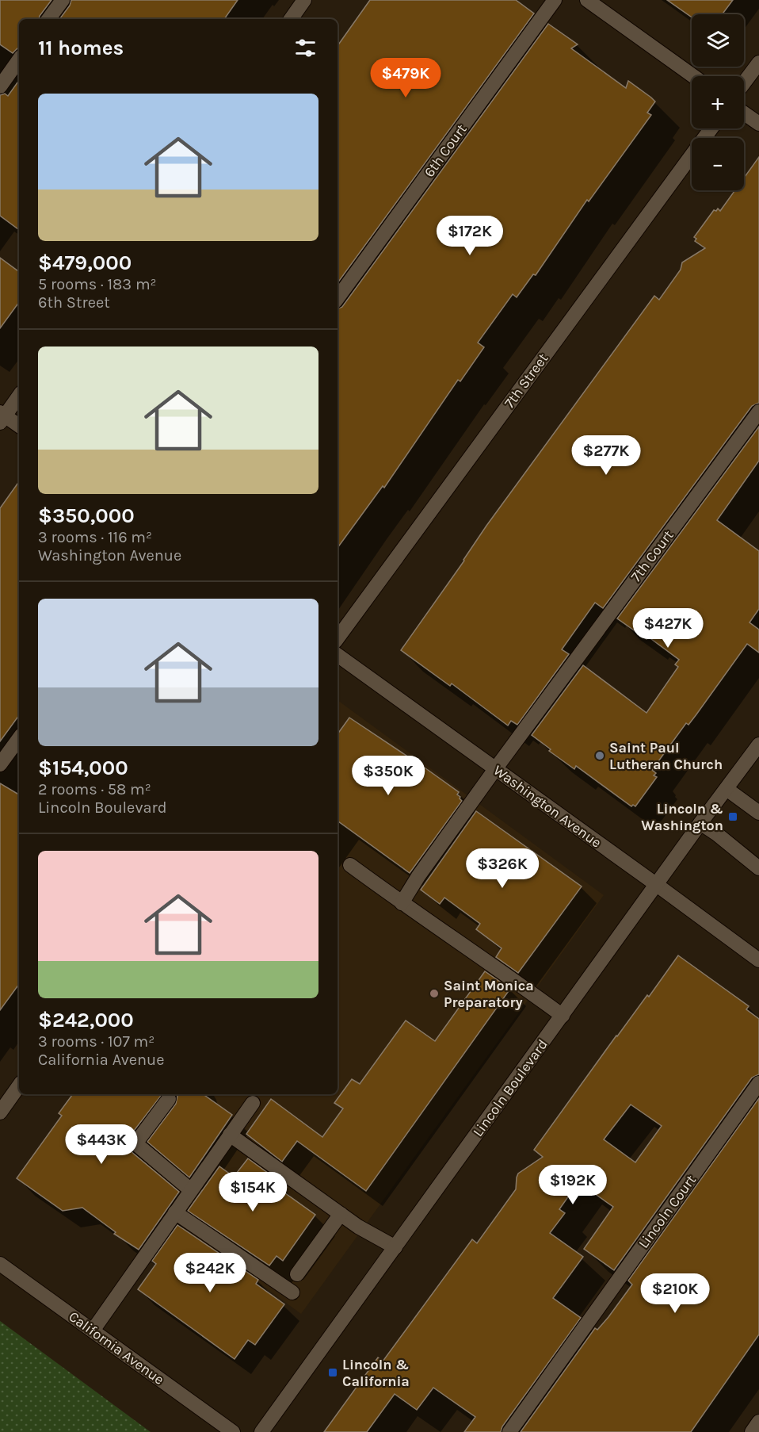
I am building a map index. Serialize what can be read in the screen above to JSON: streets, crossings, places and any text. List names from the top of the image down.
{
  "streets": {
    "street": [
      "6th Court",
      "7th Street",
      "7th Court",
      "Washington Avenue",
      "Lincoln Boulevard",
      "Lincoln Court",
      "California Avenue"
    ]
  },
  "crossings": [
    ["7th Court", "Washington Avenue"],
    ["Washington Avenue", "Lincoln Boulevard"]
  ],
  "places": {
    "other": ["Saint Paul Lutheran Church", "Saint Monica Preparatory"],
    "transit": ["Lincoln & Washington", "Lincoln & California"]
  },
  "page": {
    "map_buttons": ["+", "−"],
    "heading": "11 homes",
    "price": [
      "$479K",
      "$172K",
      "$277K",
      "$427K",
      "$350K",
      "$326K",
      "$443K",
      "$192K",
      "$154K",
      "$242K",
      "$210K"
    ],
    "list": [
      {
        "name": "$479,000",
        "note": "5 rooms · 183 m² · 6th Street"
      },
      {
        "name": "$350,000",
        "note": "3 rooms · 116 m² · Washington Avenue"
      },
      {
        "name": "$154,000",
        "note": "2 rooms · 58 m² · Lincoln Boulevard"
      },
      {
        "name": "$242,000",
        "note": "3 rooms · 107 m² · California Avenue"
      }
    ]
  }
}
